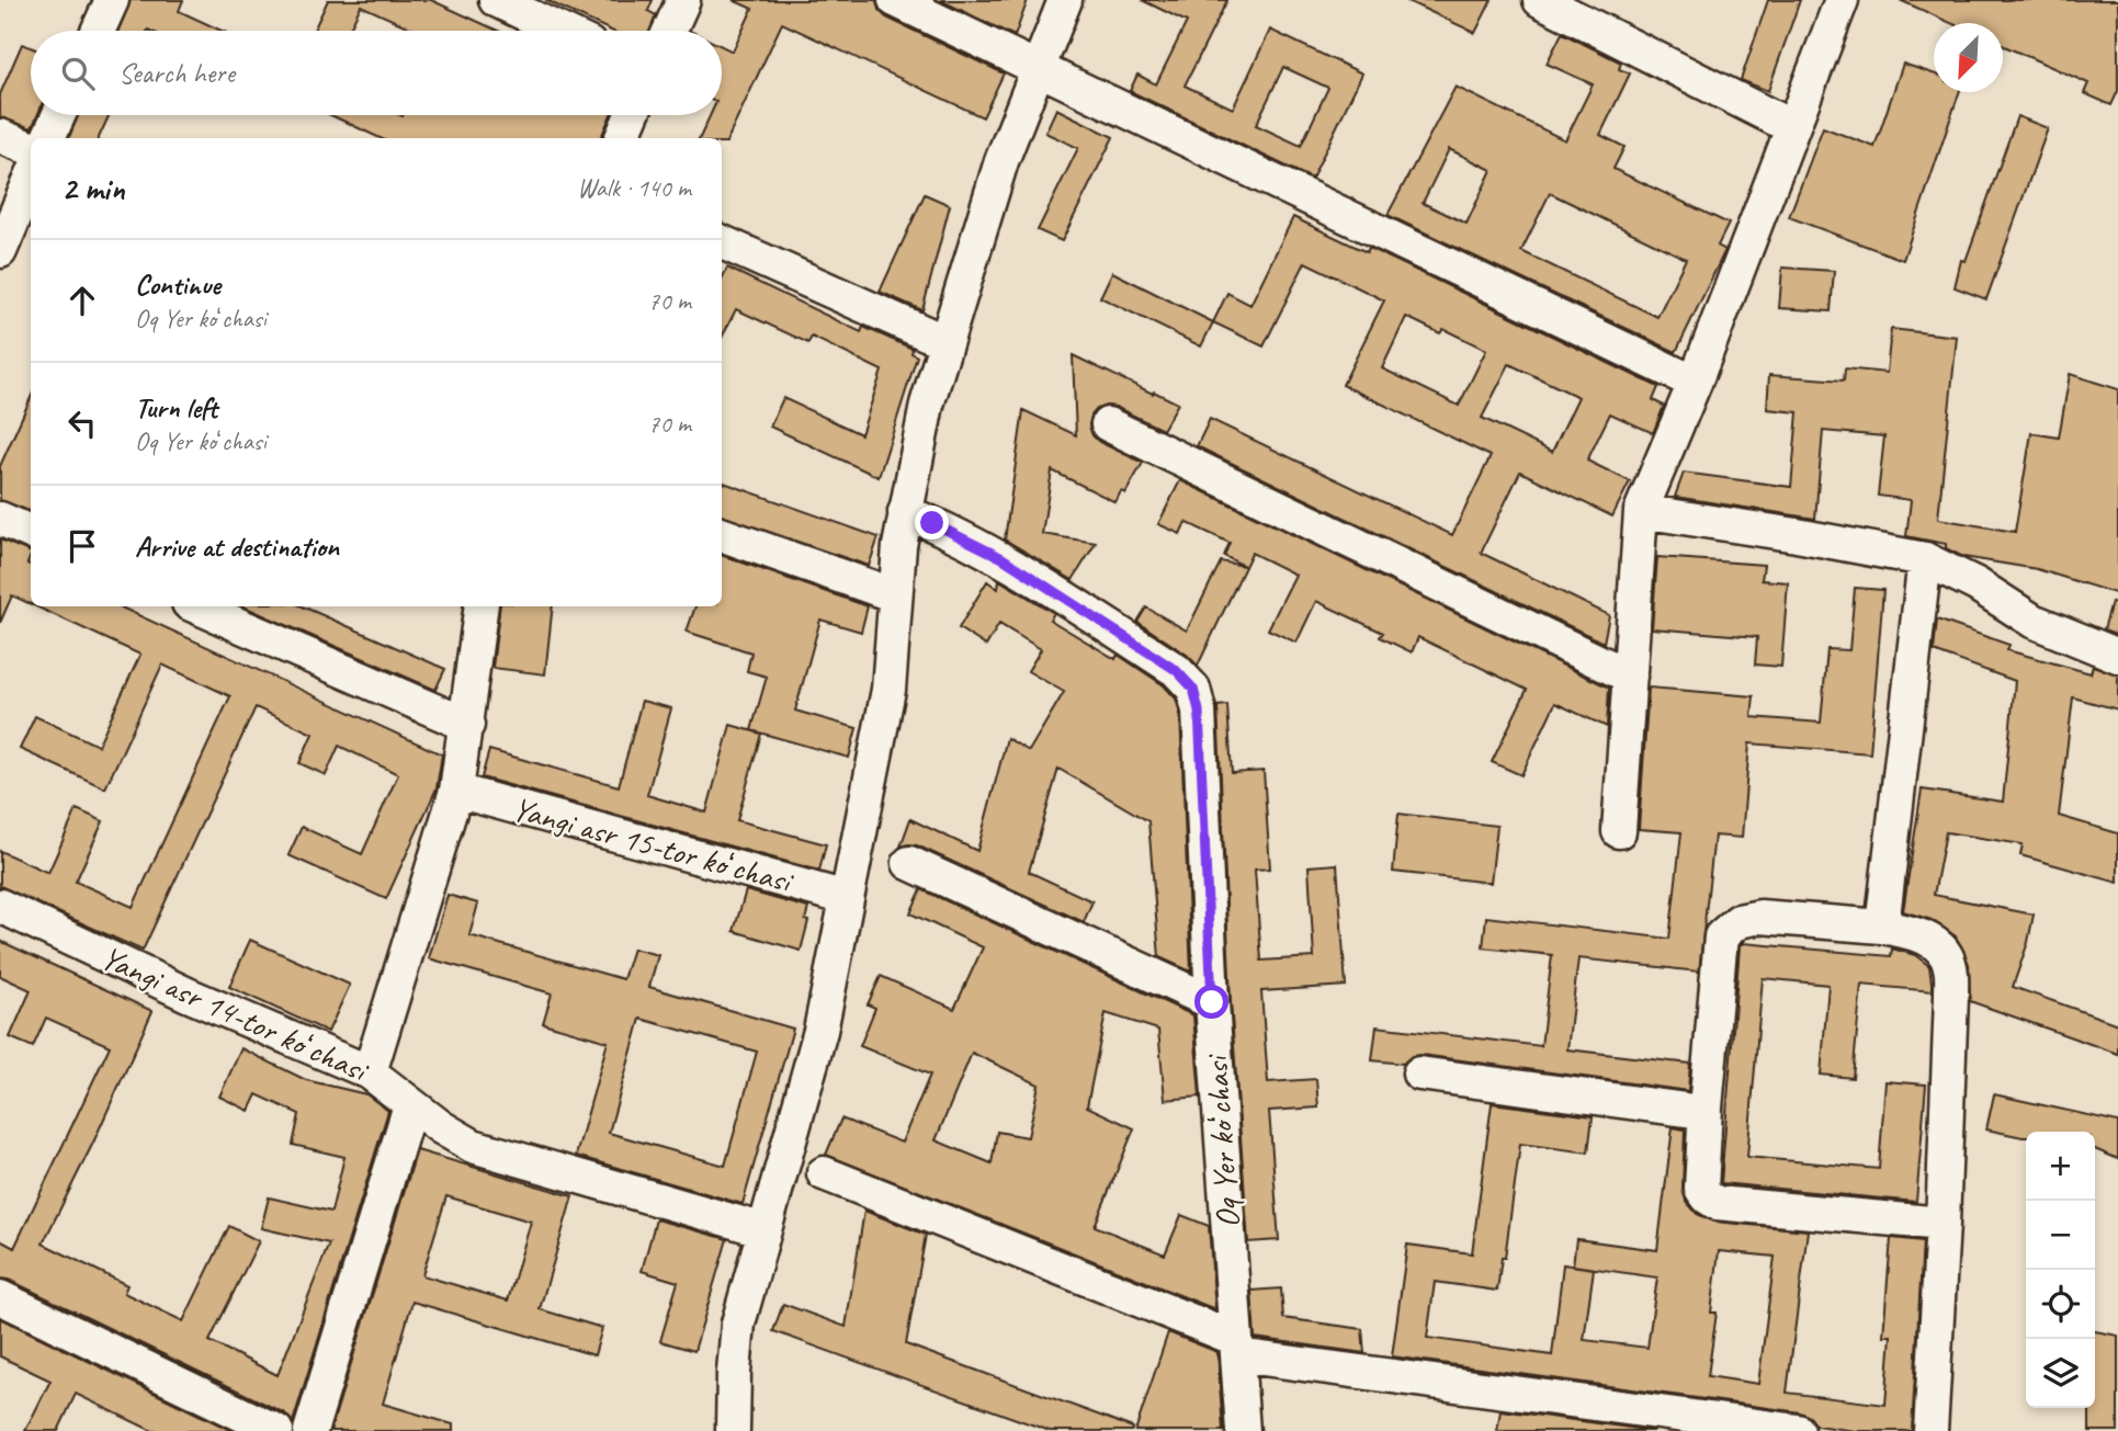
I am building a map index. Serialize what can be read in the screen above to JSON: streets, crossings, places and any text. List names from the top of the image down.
{
  "streets": {
    "street": ["Yangi asr 15-tor koʻchasi", "Yangi asr 14-tor koʻchasi", "Oq Yer koʻchasi"]
  },
  "north": "bottom left",
  "page": {
    "search": "Search here",
    "heading": ["2 min", "Walk · 140 m"],
    "list": [
      ["Continue", "Oq Yer koʻchasi", "70 m"],
      ["Turn left", "Oq Yer koʻchasi", "70 m"],
      "Arrive at destination"
    ],
    "map_buttons": ["+", "−"]
  }
}
